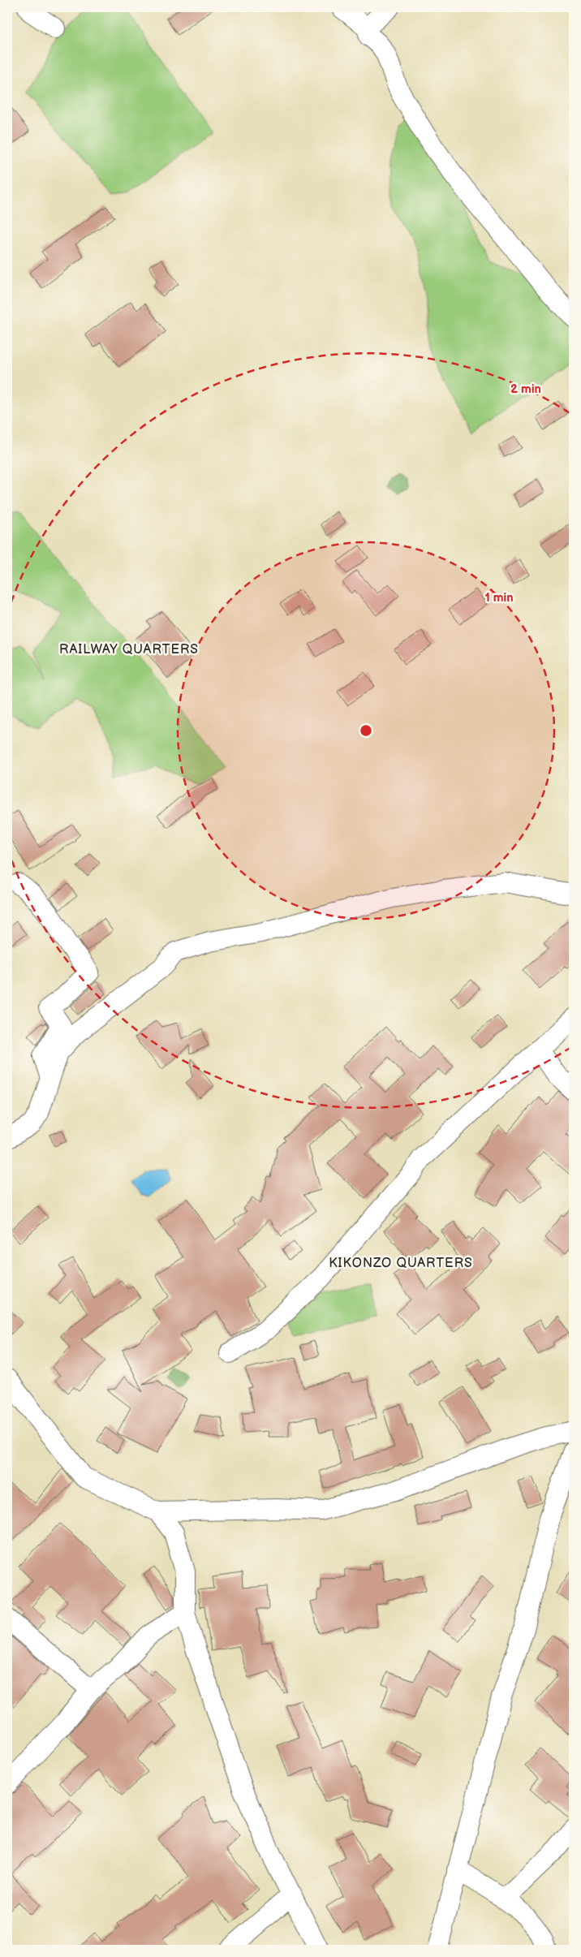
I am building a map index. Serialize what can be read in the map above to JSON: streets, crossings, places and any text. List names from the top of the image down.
{
  "districts": ["RAILWAY QUARTERS", "KIKONZO QUARTERS"],
  "rings": ["2 min", "1 min"]
}
